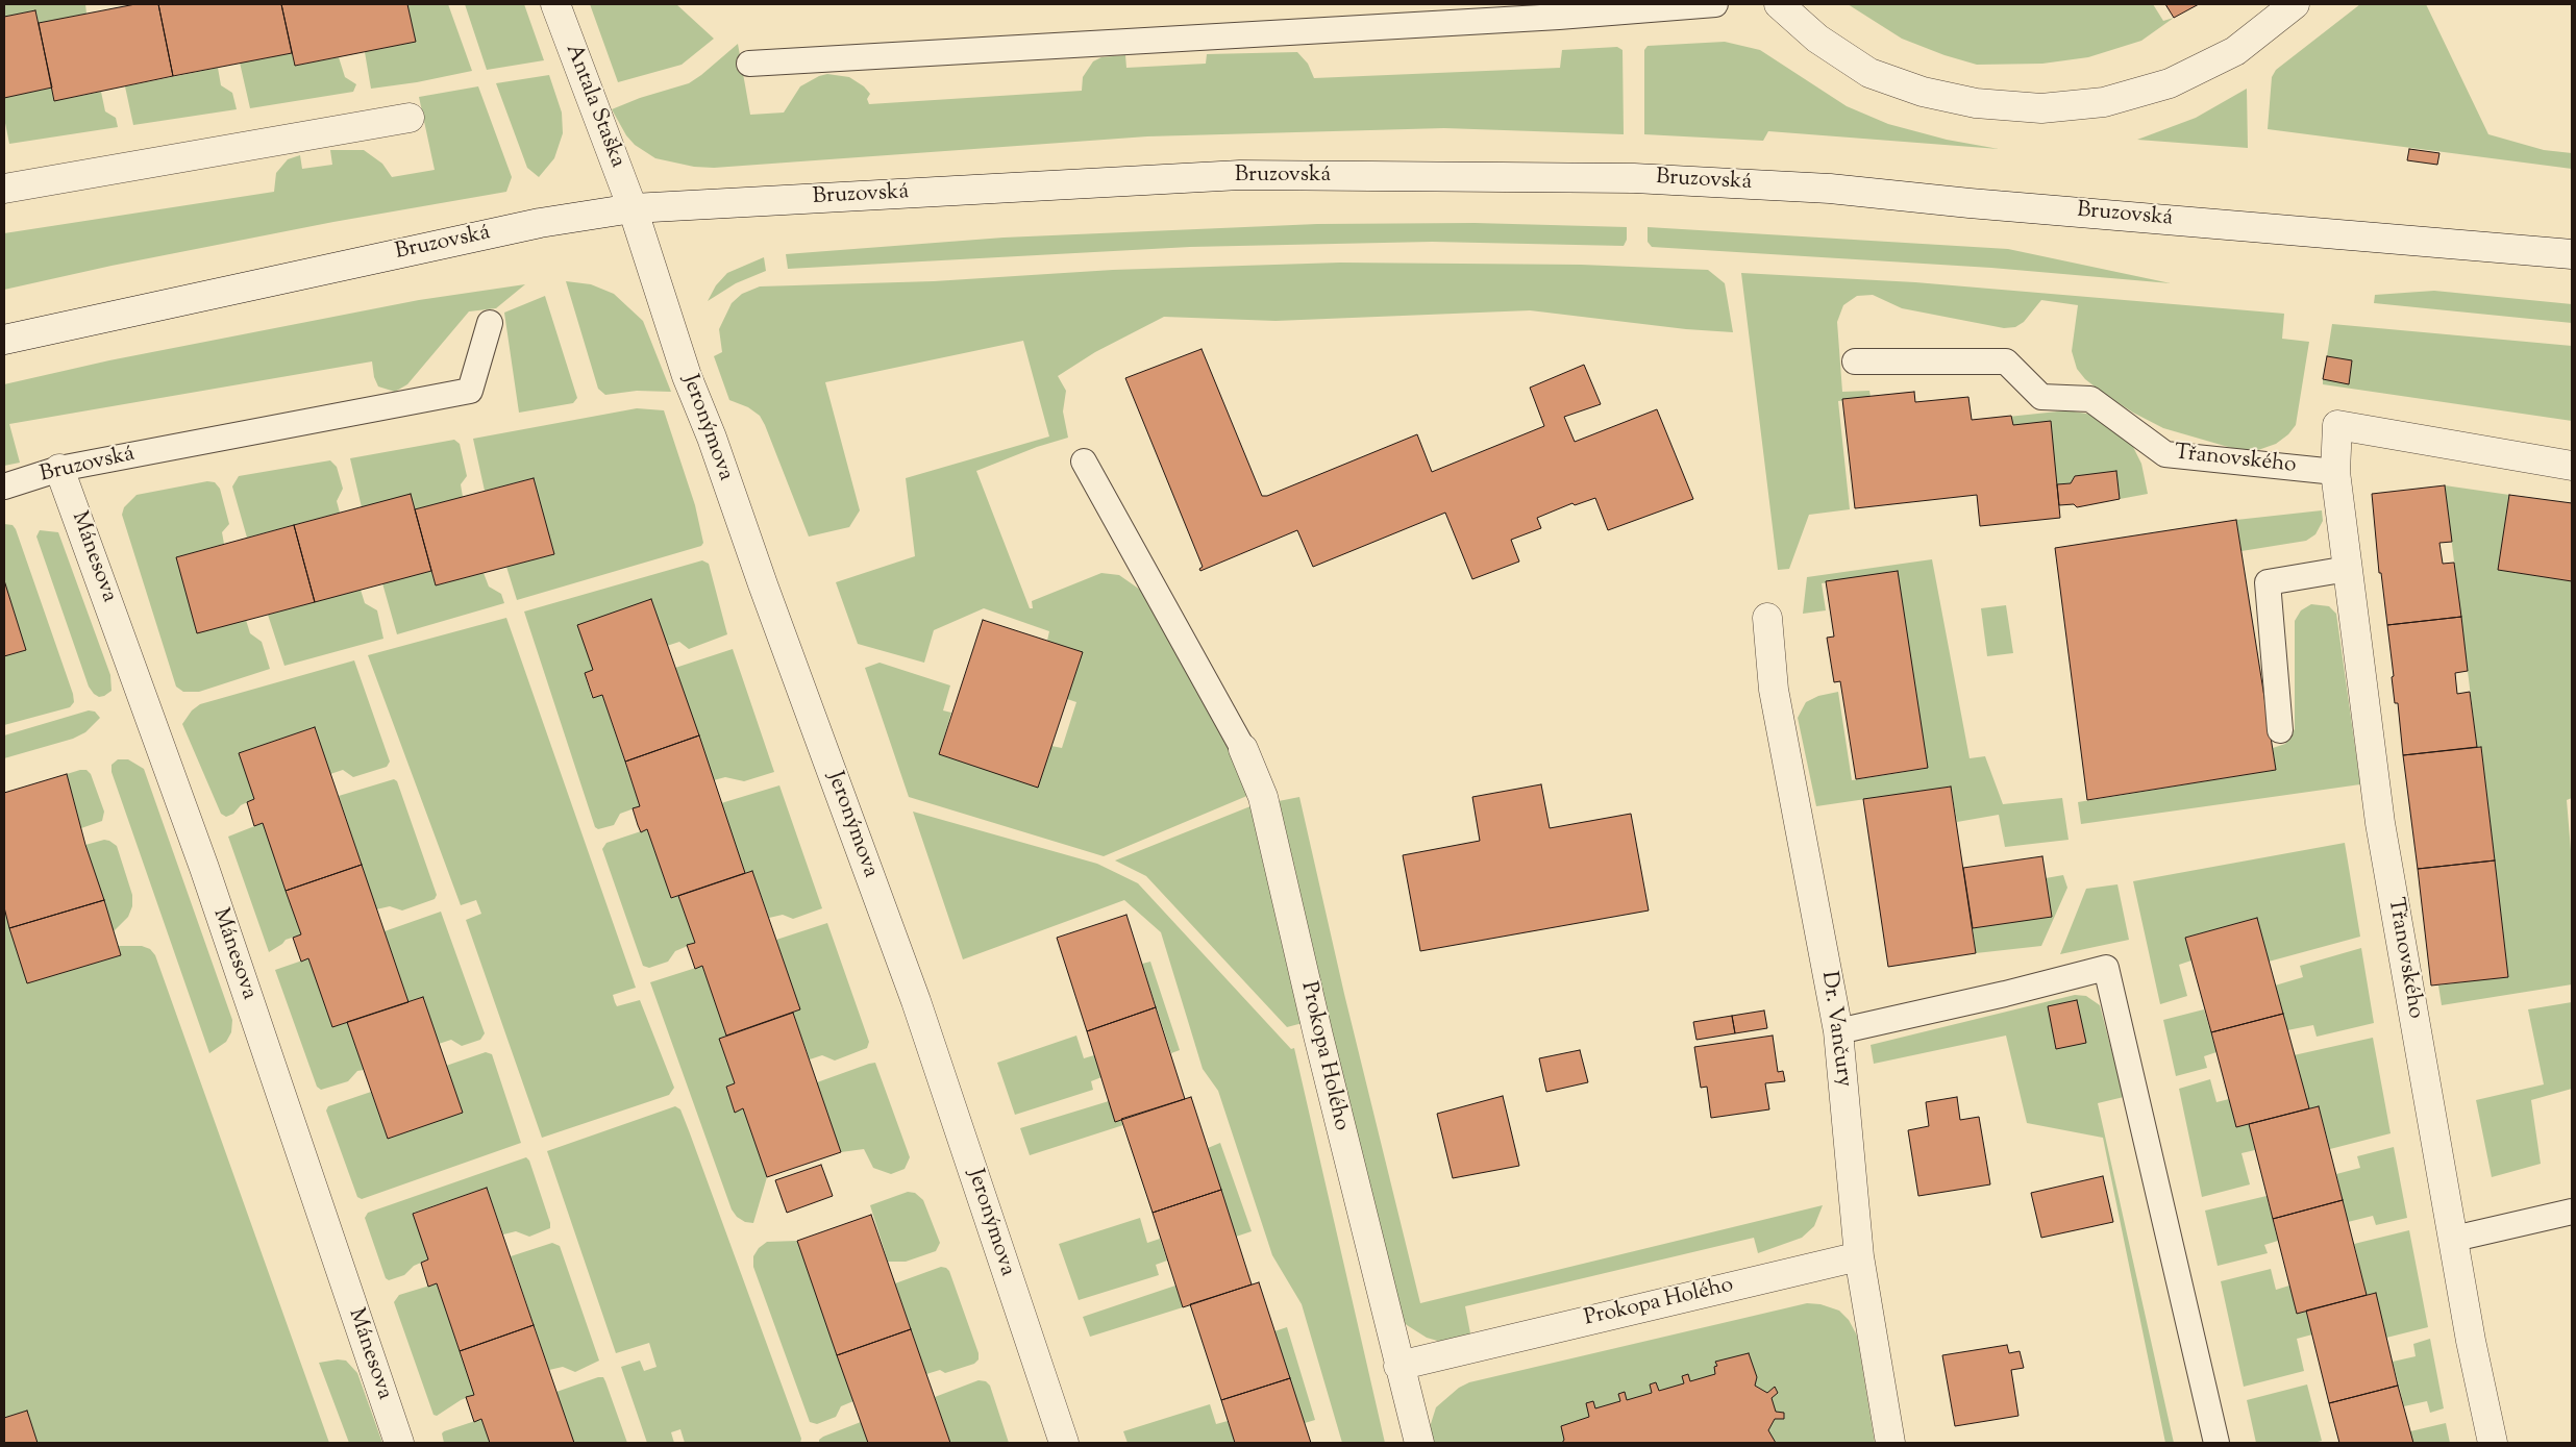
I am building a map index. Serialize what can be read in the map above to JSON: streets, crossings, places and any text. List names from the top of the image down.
{
  "streets": {
    "street": [
      "Antala Staška",
      "Bruzovská",
      "Jeronýmova",
      "Třanovského",
      "Mánesova",
      "Dr. Vančury",
      "Prokopa Holého"
    ]
  },
  "crossings": [
    ["Antala Staška", "Bruzovská"],
    ["Antala Staška", "Jeronýmova"],
    ["Bruzovská", "Jeronýmova"],
    ["Bruzovská", "Mánesova"],
    ["Dr. Vančury", "Prokopa Holého"]
  ]
}
